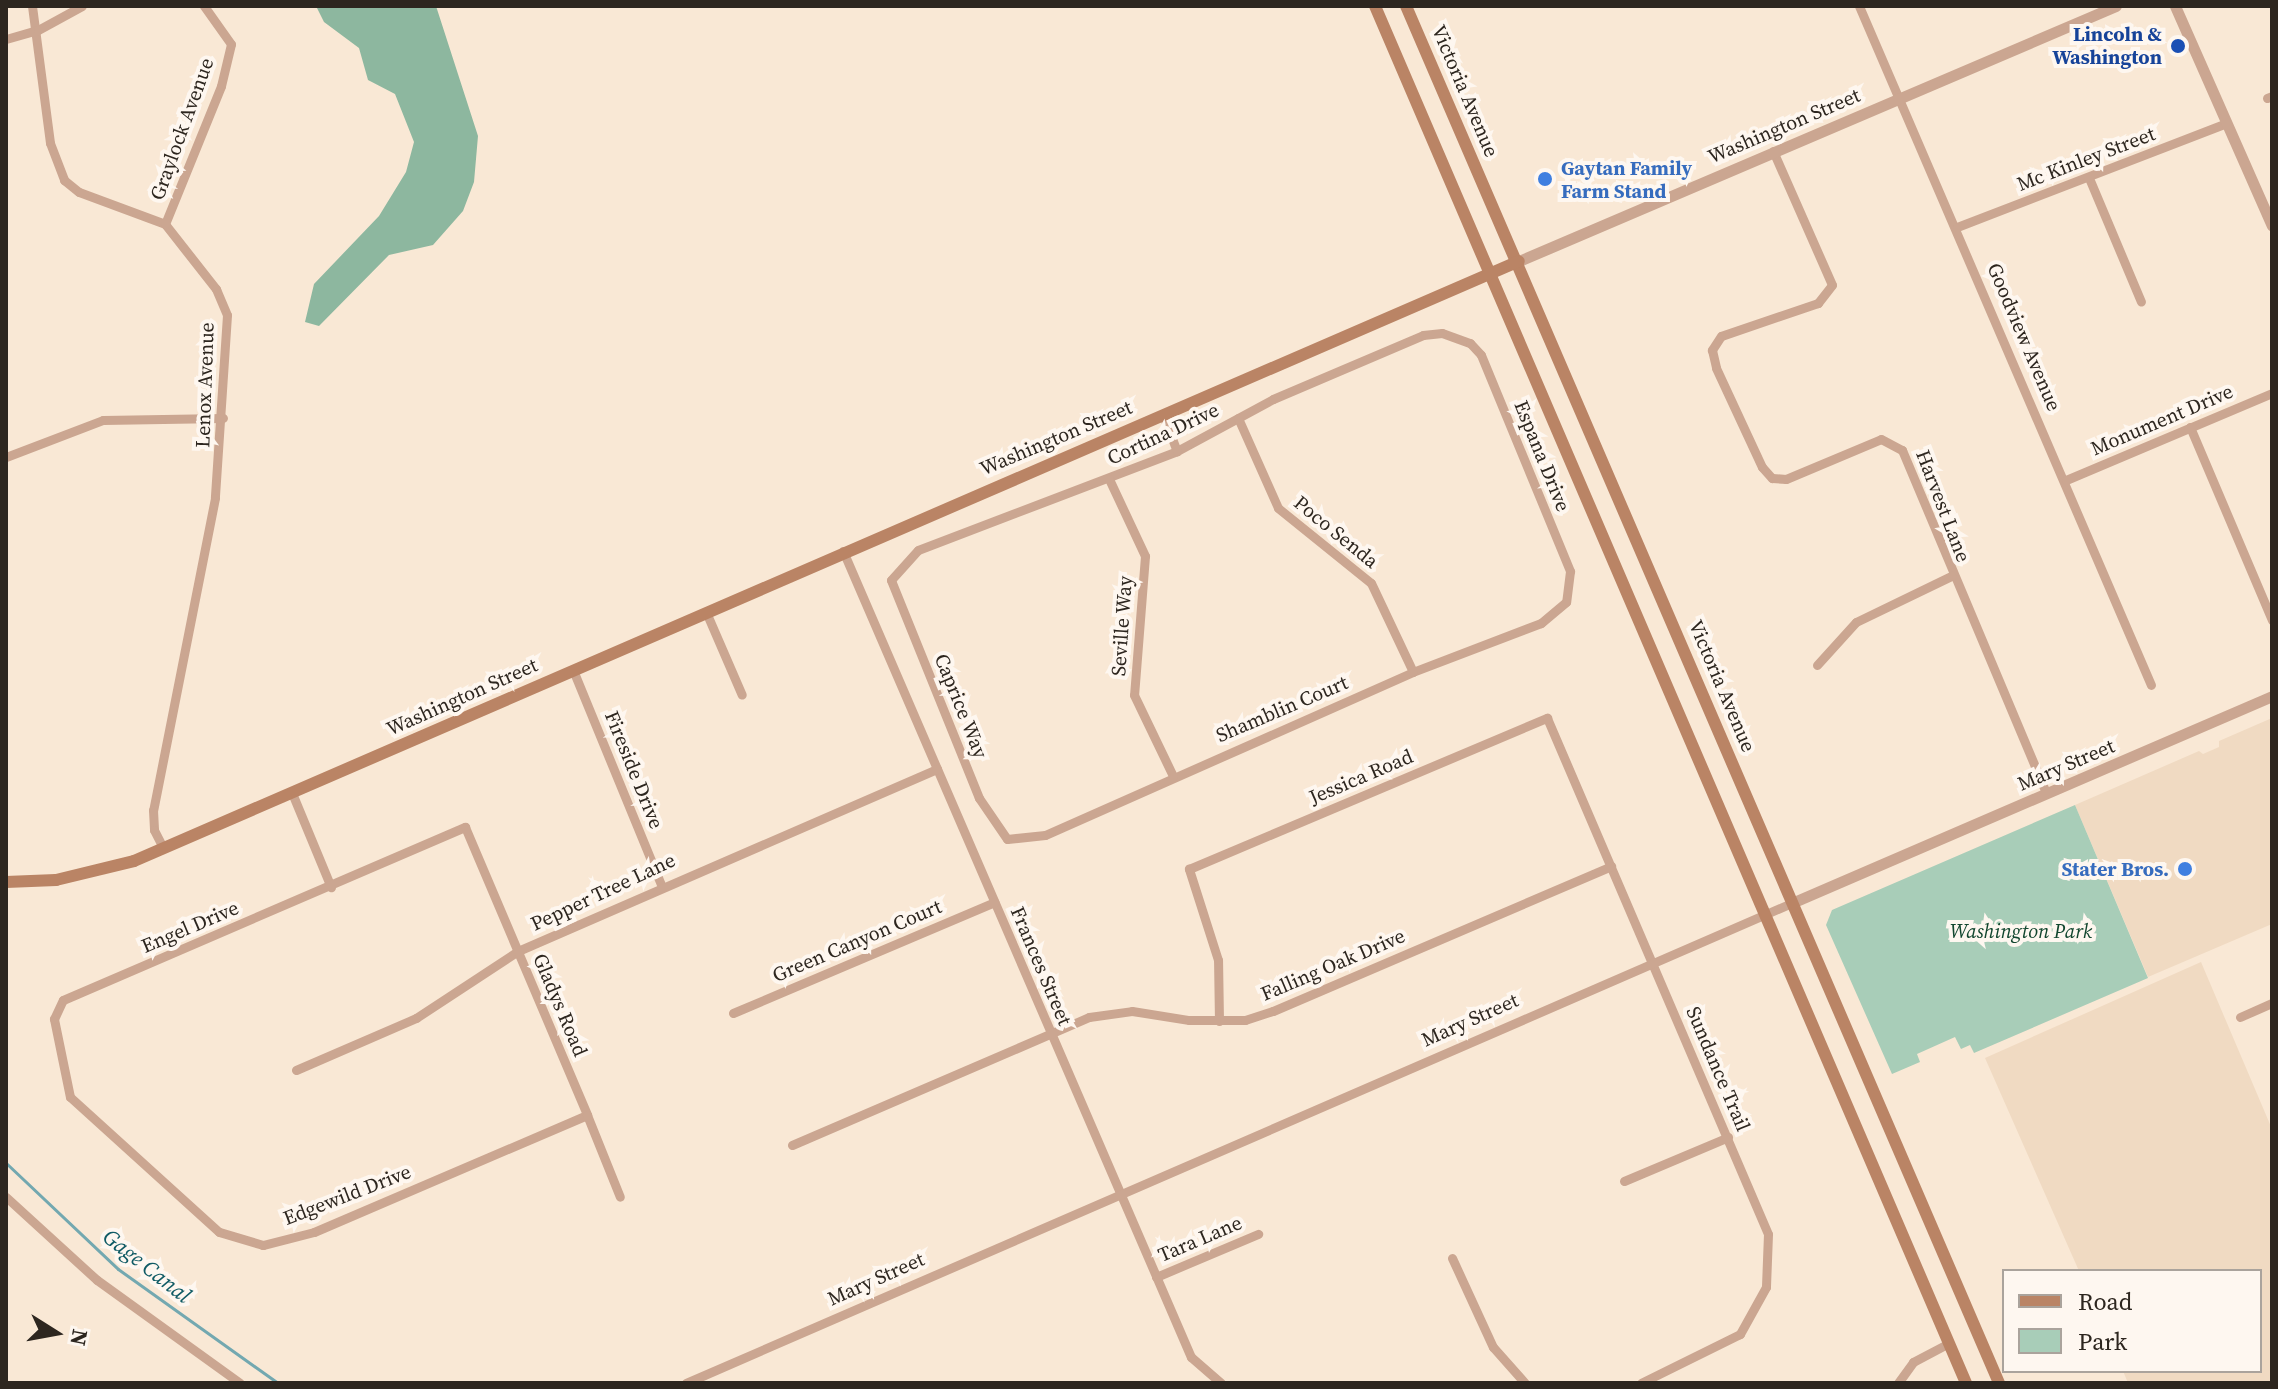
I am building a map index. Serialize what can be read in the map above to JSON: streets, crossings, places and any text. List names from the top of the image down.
{
  "streets": {
    "main road": ["Victoria Avenue", "Washington Street"],
    "street": [
      "Graylock Avenue",
      "Mc Kinley Street",
      "Goodview Avenue",
      "Lenox Avenue",
      "Monument Drive",
      "Cortina Drive",
      "Espana Drive",
      "Harvest Lane",
      "Poco Senda",
      "Seville Way",
      "Caprice Way",
      "Shamblin Court",
      "Mary Street",
      "Fireside Drive",
      "Jessica Road",
      "Pepper Tree Lane",
      "Engel Drive",
      "Green Canyon Court",
      "Falling Oak Drive",
      "Frances Street",
      "Gladys Road",
      "Sundance Trail",
      "Edgewild Drive",
      "Tara Lane"
    ]
  },
  "crossings": [
    ["Victoria Avenue", "Washington Street"],
    ["Victoria Avenue", "Mary Street"],
    ["Washington Street", "Goodview Avenue"],
    ["Washington Street", "Lenox Avenue"],
    ["Washington Street", "Harvest Lane"],
    ["Washington Street", "Fireside Drive"],
    ["Washington Street", "Frances Street"],
    ["Graylock Avenue", "Lenox Avenue"],
    ["Mc Kinley Street", "Goodview Avenue"],
    ["Goodview Avenue", "Monument Drive"],
    ["Cortina Drive", "Espana Drive"],
    ["Cortina Drive", "Poco Senda"],
    ["Cortina Drive", "Seville Way"],
    ["Cortina Drive", "Caprice Way"],
    ["Espana Drive", "Shamblin Court"],
    ["Harvest Lane", "Mary Street"],
    ["Poco Senda", "Shamblin Court"],
    ["Seville Way", "Shamblin Court"],
    ["Caprice Way", "Shamblin Court"],
    ["Mary Street", "Frances Street"],
    ["Mary Street", "Sundance Trail"],
    ["Fireside Drive", "Pepper Tree Lane"],
    ["Jessica Road", "Falling Oak Drive"],
    ["Jessica Road", "Sundance Trail"],
    ["Pepper Tree Lane", "Frances Street"],
    ["Pepper Tree Lane", "Gladys Road"],
    ["Engel Drive", "Gladys Road"],
    ["Engel Drive", "Edgewild Drive"],
    ["Green Canyon Court", "Frances Street"],
    ["Falling Oak Drive", "Frances Street"],
    ["Falling Oak Drive", "Sundance Trail"],
    ["Frances Street", "Tara Lane"],
    ["Gladys Road", "Edgewild Drive"]
  ],
  "water": ["Gage Canal"],
  "parks": ["Washington Park"],
  "places": ["Lincoln & Washington", "Gaytan Family Farm Stand", "Stater Bros."],
  "legend": ["Road", "Park"],
  "north": "right"
}
